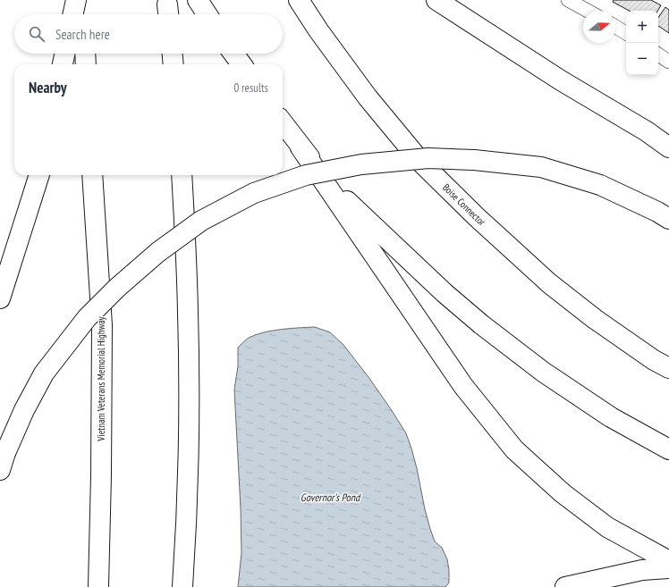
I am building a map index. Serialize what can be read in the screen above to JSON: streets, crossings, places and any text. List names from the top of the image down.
{
  "streets": {
    "highway": ["Boise Connector", "Vietnam Veterans Memorial Highway"]
  },
  "water": ["Governor's Pond"],
  "north": "right",
  "page": {
    "map_buttons": ["+", "−"],
    "search": "Search here",
    "heading": ["Nearby", "0 results"]
  }
}
